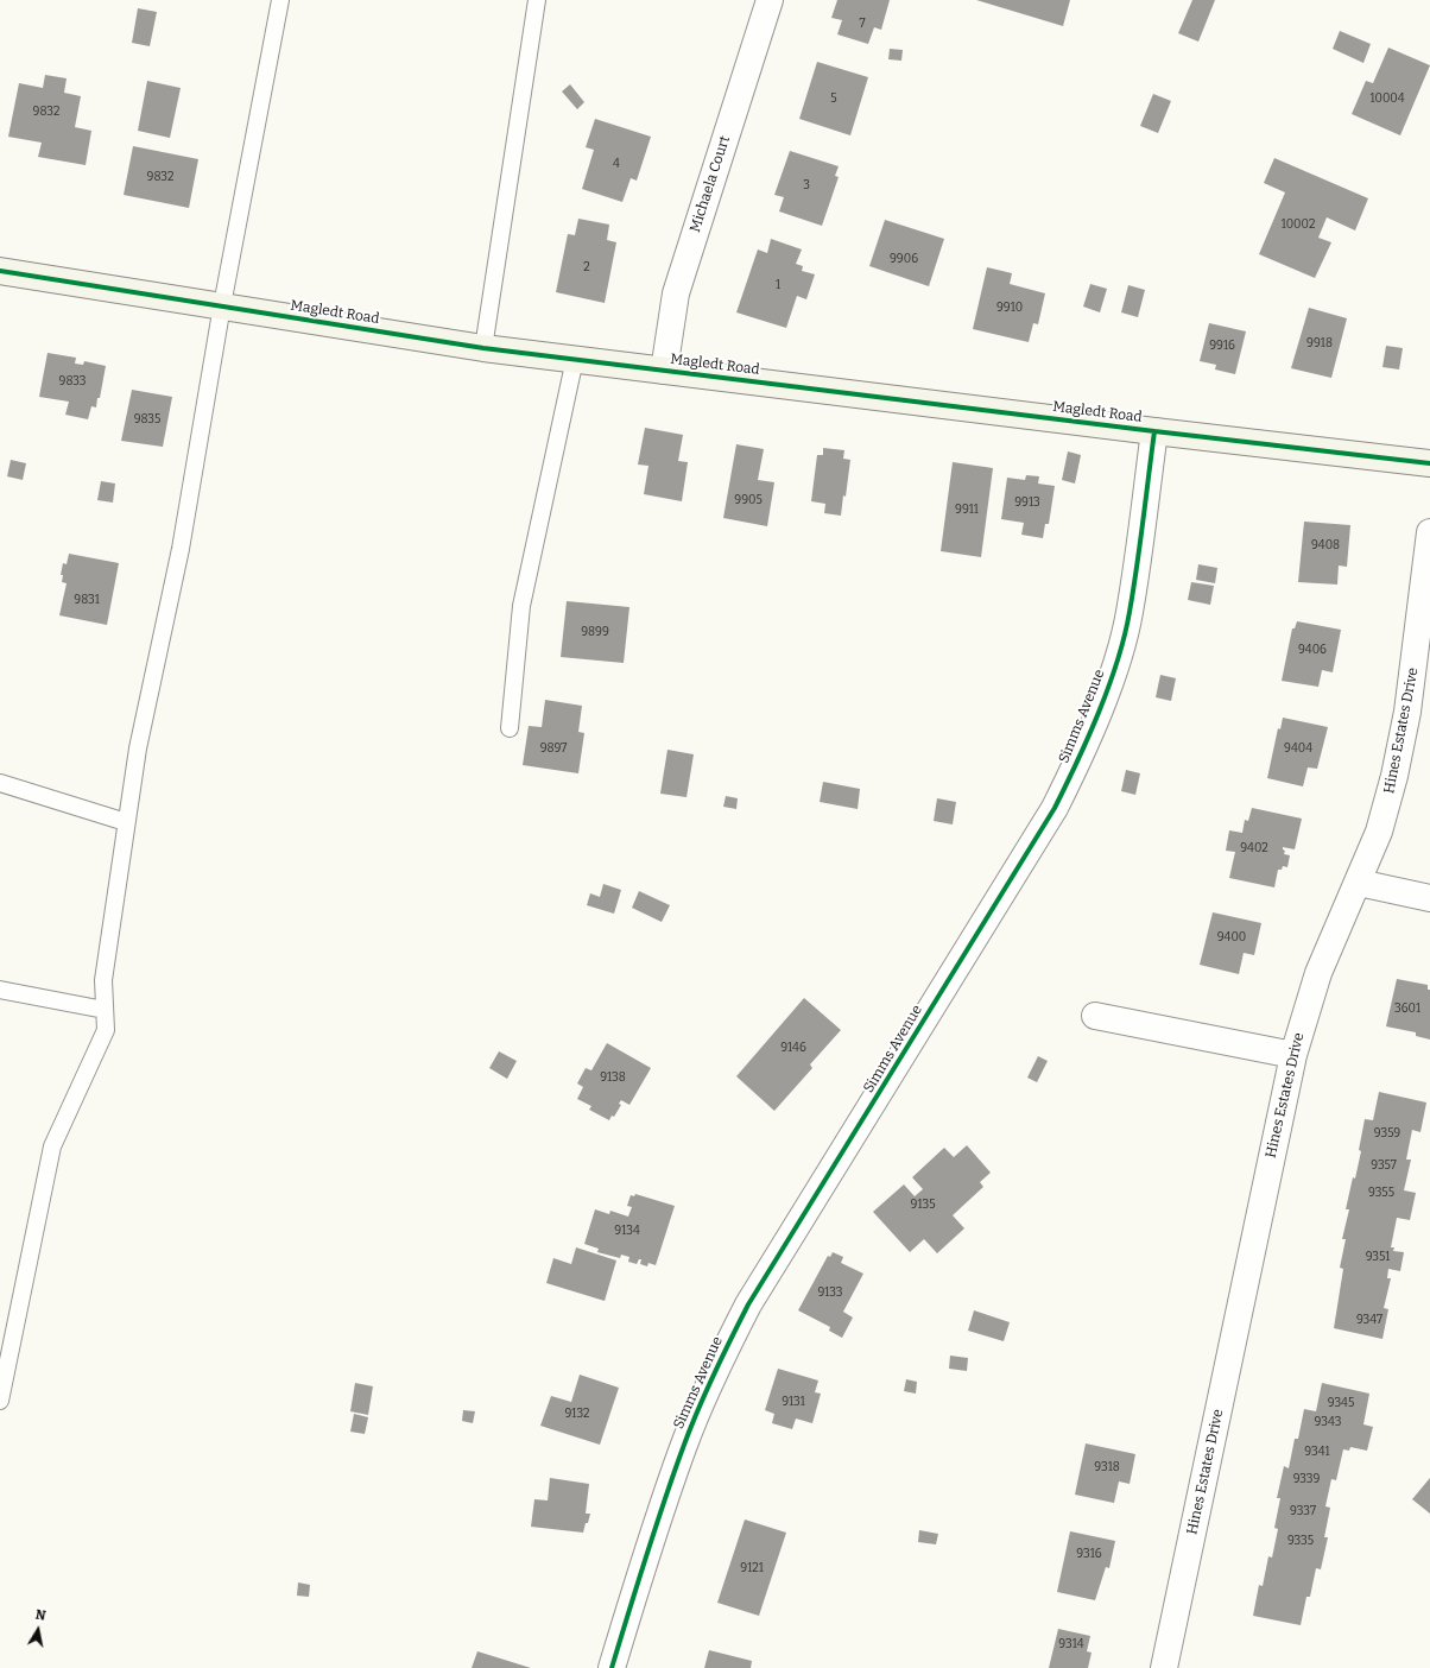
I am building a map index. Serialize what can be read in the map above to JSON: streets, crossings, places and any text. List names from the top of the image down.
{
  "streets": {
    "street": [
      "Michaela Court",
      "Magledt Road",
      "Simms Avenue",
      "Hines Estates Drive"
    ]
  },
  "crossings": [
    ["Michaela Court", "Magledt Road"],
    ["Magledt Road", "Simms Avenue"]
  ],
  "house_numbers": [
    "7",
    "5",
    "10004",
    "9832",
    "4",
    "9832",
    "3",
    "10002",
    "9906",
    "2",
    "1",
    "9910",
    "9918",
    "9916",
    "9833",
    "9835",
    "9905",
    "9913",
    "9911",
    "9408",
    "9831",
    "9899",
    "9406",
    "9897",
    "9404",
    "9402",
    "9400",
    "3601",
    "9146",
    "9138",
    "9359",
    "9357",
    "9355",
    "9135",
    "9134",
    "9351",
    "9133",
    "9347",
    "9131",
    "9345",
    "9132",
    "9343",
    "9341",
    "9318",
    "9339",
    "9337",
    "9335",
    "9316",
    "9121",
    "9314"
  ],
  "north": "top"
}
